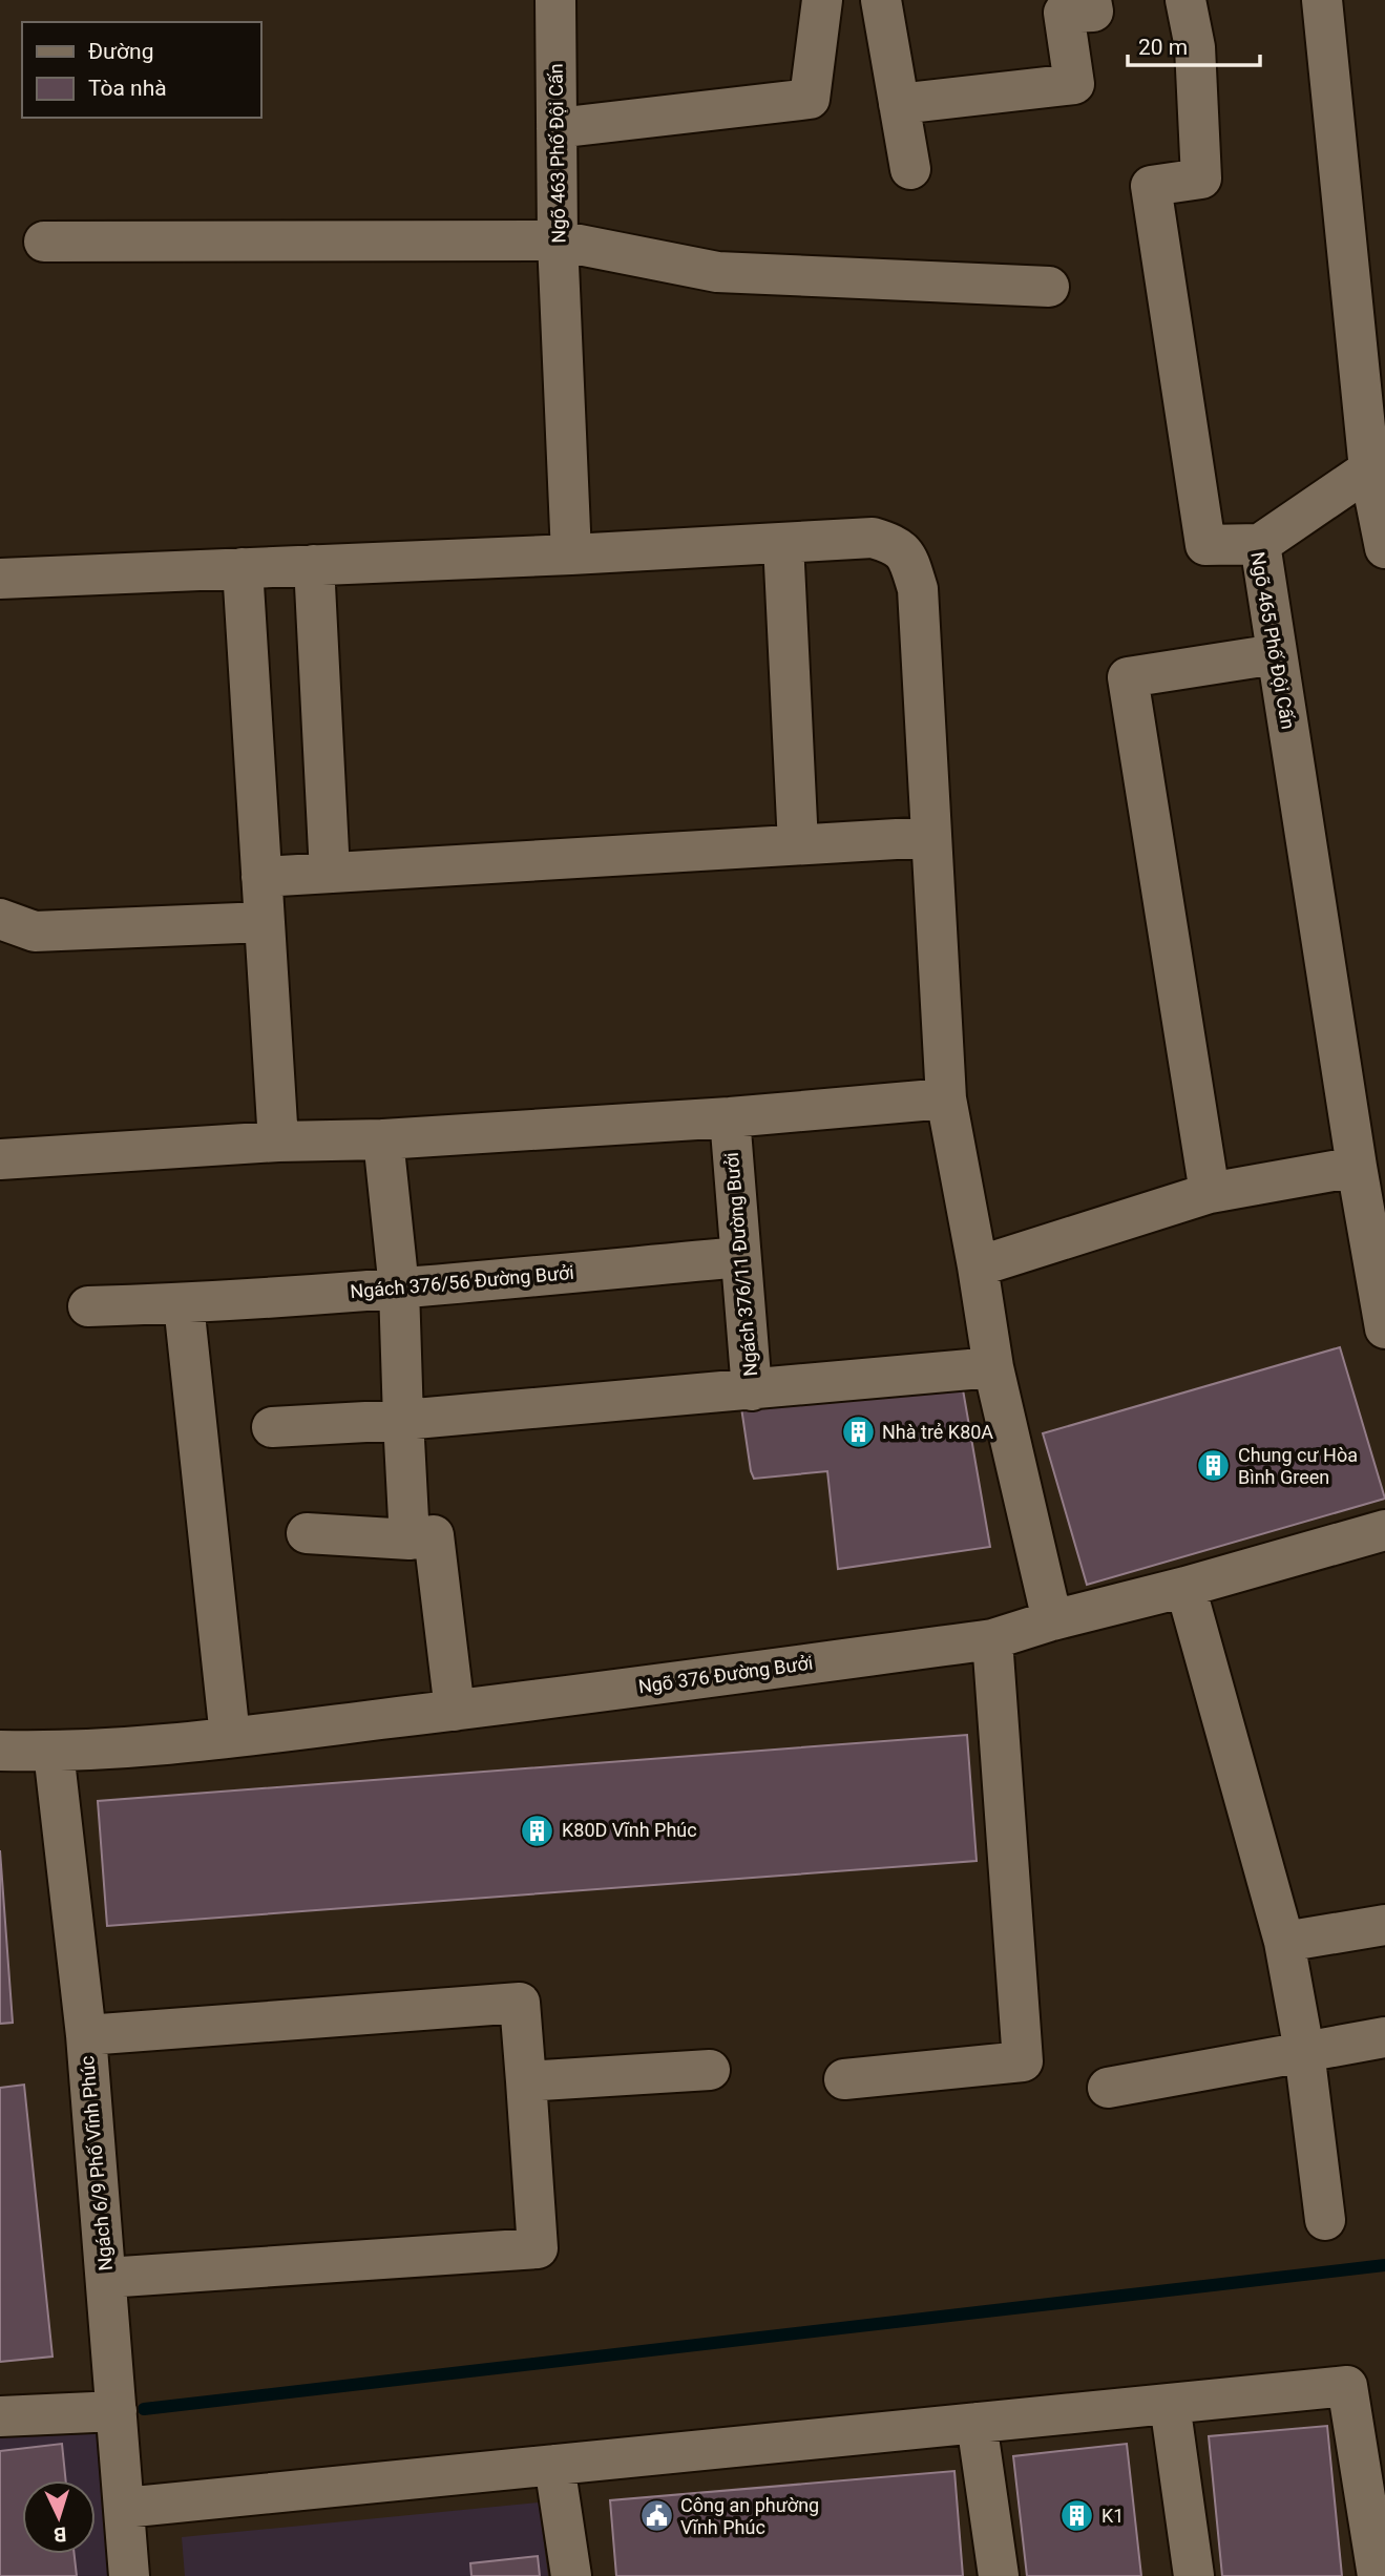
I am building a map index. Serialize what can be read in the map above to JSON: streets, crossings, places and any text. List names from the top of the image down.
{
  "streets": {
    "street": [
      "Ngõ 463 Phố Đội Cấn",
      "Ngõ 465 Phố Đội Cấn",
      "Ngách 376/11 Đường Bưởi",
      "Ngách 376/56 Đường Bưởi",
      "Ngõ 376 Đường Bưởi",
      "Ngách 6/9 Phố Vĩnh Phúc"
    ]
  },
  "crossings": [
    ["Ngách 376/11 Đường Bưởi", "Ngách 376/56 Đường Bưởi"],
    ["Ngõ 376 Đường Bưởi", "Ngách 6/9 Phố Vĩnh Phúc"]
  ],
  "places": {
    "building": [
      "Nhà trẻ K80A",
      "Chung cư Hòa Bình Green",
      "K80D Vĩnh Phúc",
      "K1"
    ],
    "public building": ["Công an phường Vĩnh Phúc"]
  },
  "legend": ["Đường", "Tòa nhà"],
  "scale_bar": "20 m",
  "north": "bottom"
}
